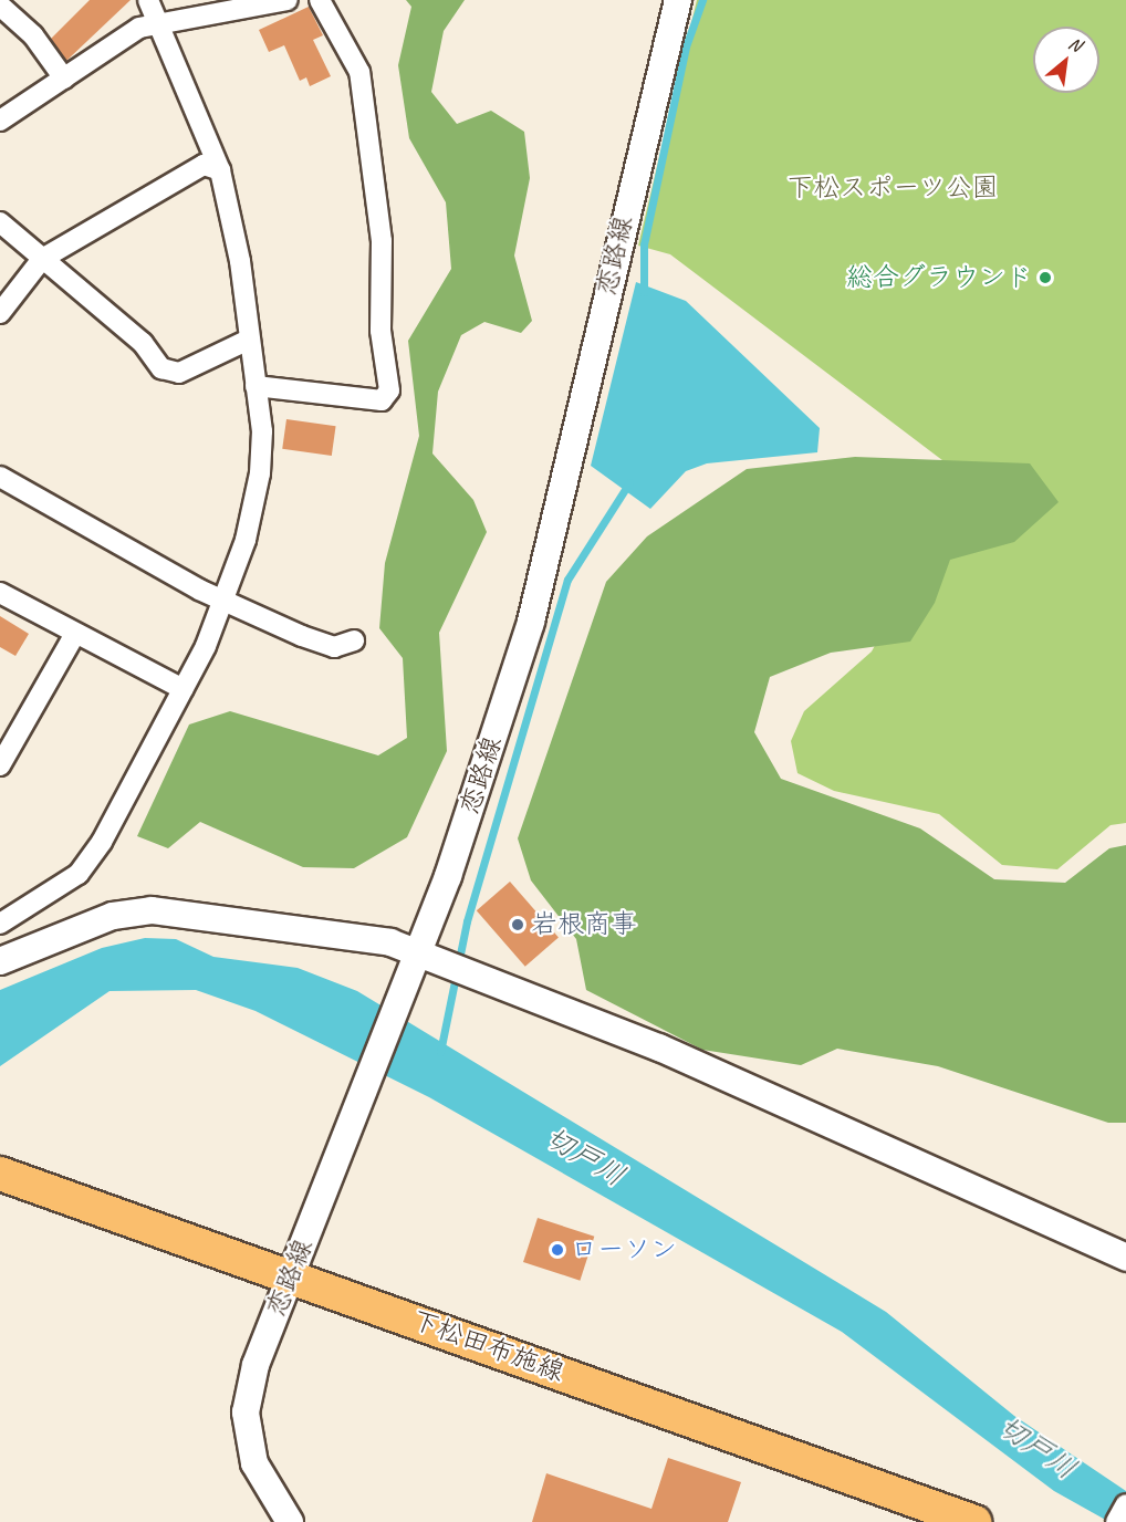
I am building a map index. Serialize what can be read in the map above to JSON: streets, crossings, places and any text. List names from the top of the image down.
{
  "streets": {
    "main road": ["下松田布施線"],
    "street": ["恋路線"]
  },
  "crossings": [
    ["恋路線", "下松田布施線"]
  ],
  "water": ["切戸川"],
  "parks": ["下松スポーツ公園"],
  "places": ["総合グラウンド", "岩根商事", "ローソン"],
  "north": "top right"
}
